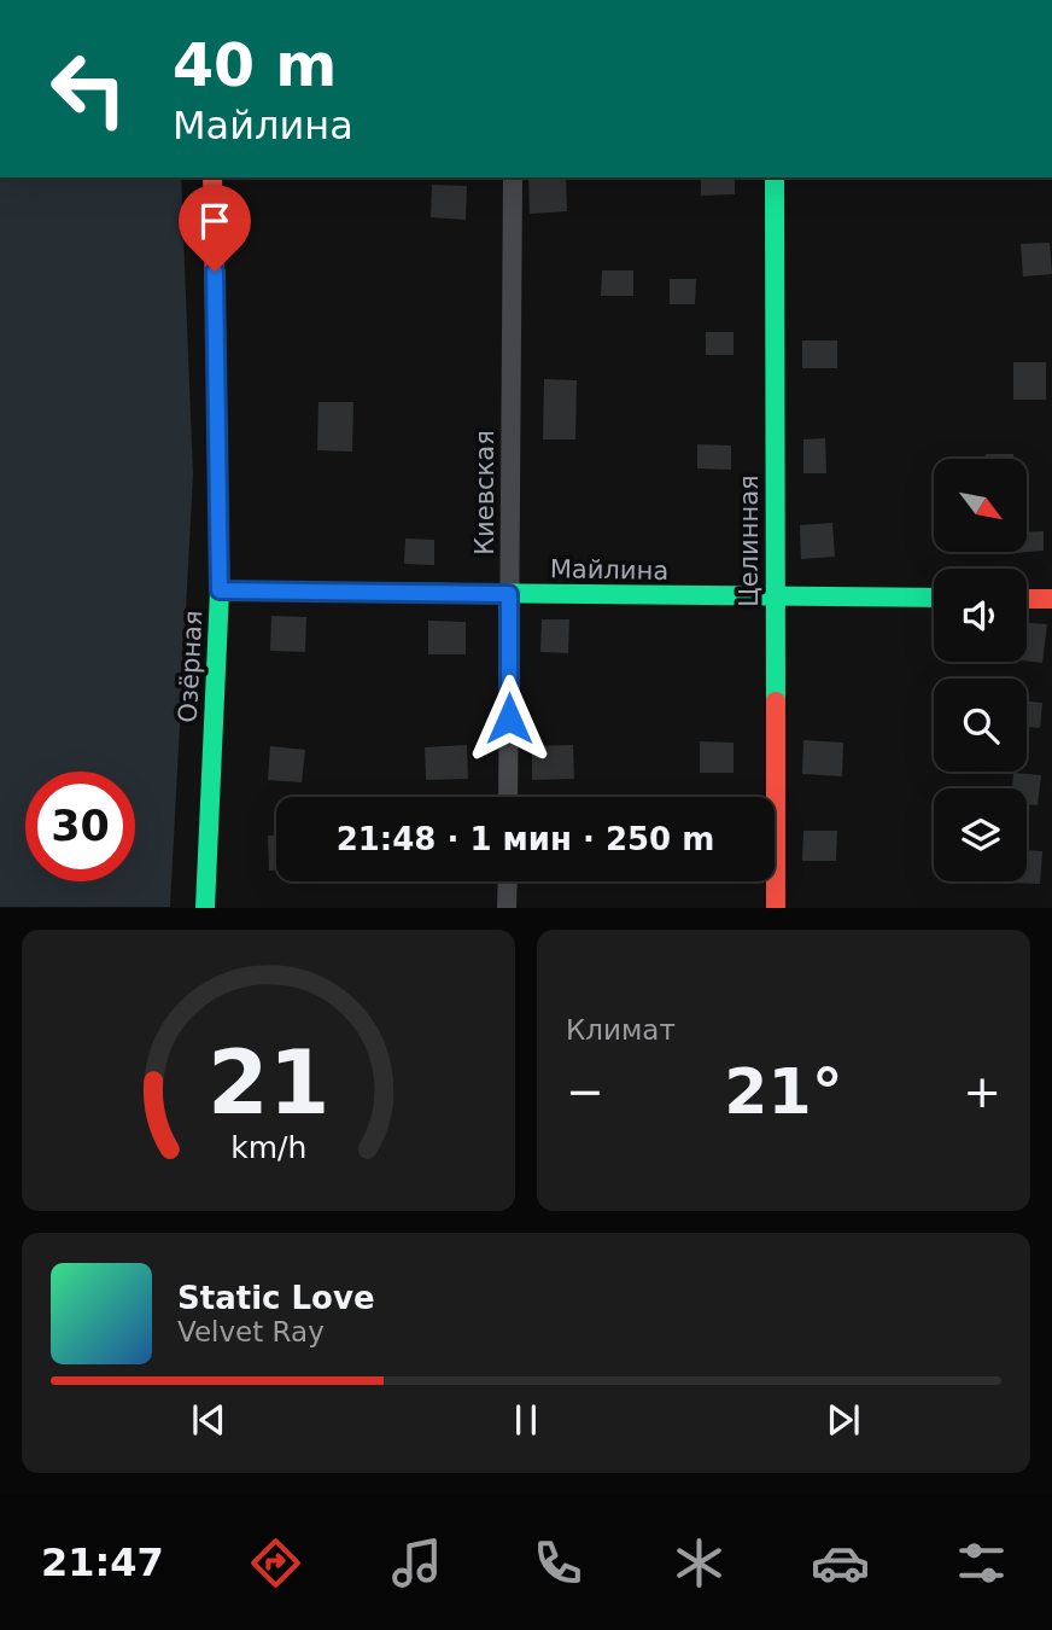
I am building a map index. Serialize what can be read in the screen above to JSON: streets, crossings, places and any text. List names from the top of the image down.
{
  "streets": {
    "street": [
      "Киевская",
      "Целинная",
      "Майлина",
      "Озёрная"
    ]
  },
  "crossings": [
    ["Киевская", "Майлина"],
    ["Целинная", "Майлина"],
    ["Майлина", "Озёрная"]
  ],
  "north": "bottom right",
  "page": {
    "turn": ["40 m", "Майлина"],
    "limit": "30",
    "trip": "21:48 · 1 мин · 250 m",
    "tile": "Климат",
    "heat": ["−", "21°", "+"],
    "song": ["Static Love", "Velvet Ray"],
    "tabs": "21:47",
    "gauge": ["21", "km/h"]
  }
}
